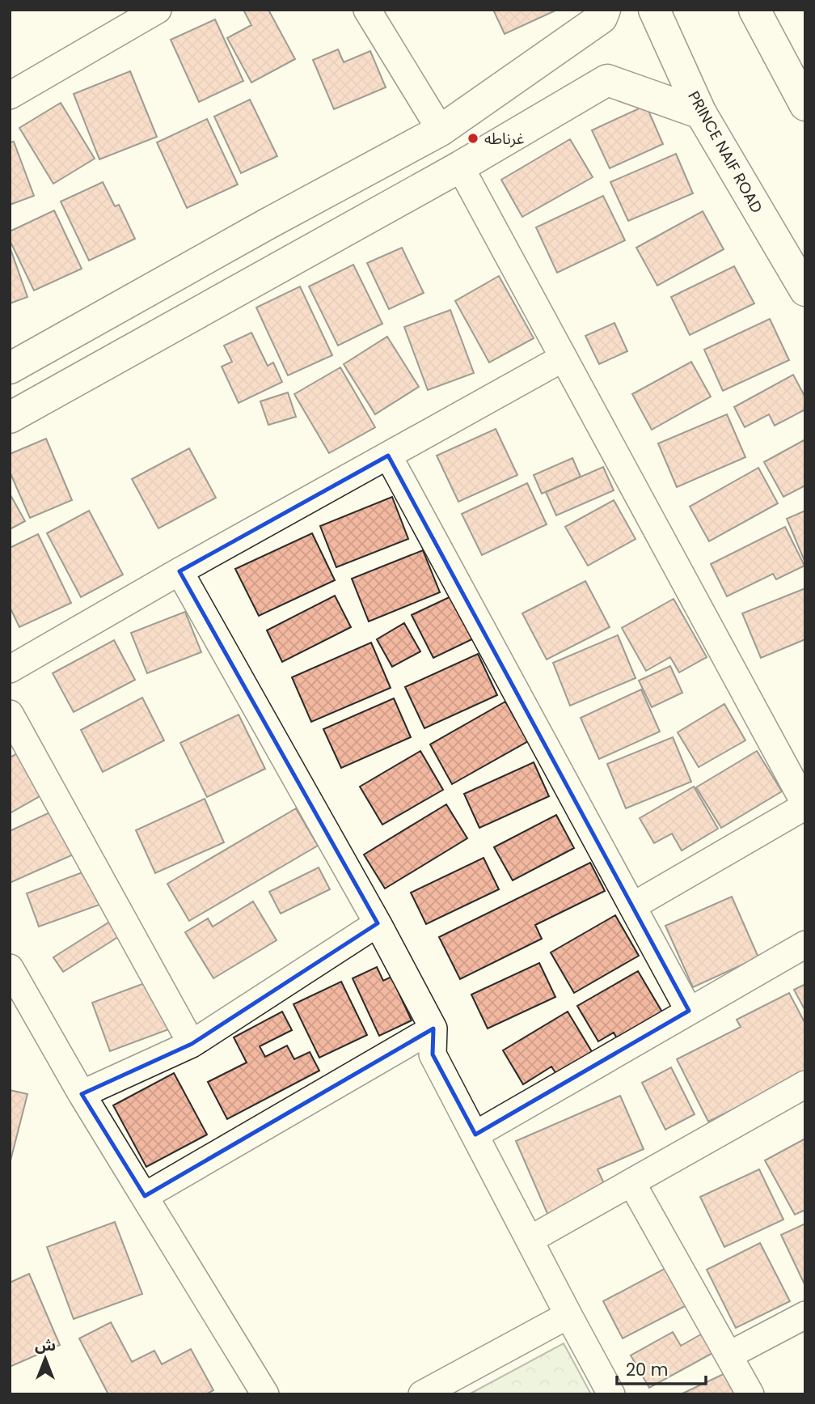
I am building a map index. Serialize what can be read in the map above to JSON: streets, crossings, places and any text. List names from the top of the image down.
{
  "streets": {
    "street": ["PRINCE NAIF ROAD"]
  },
  "places": ["غرناطه"],
  "scale_bar": "20 m",
  "north": "top"
}
